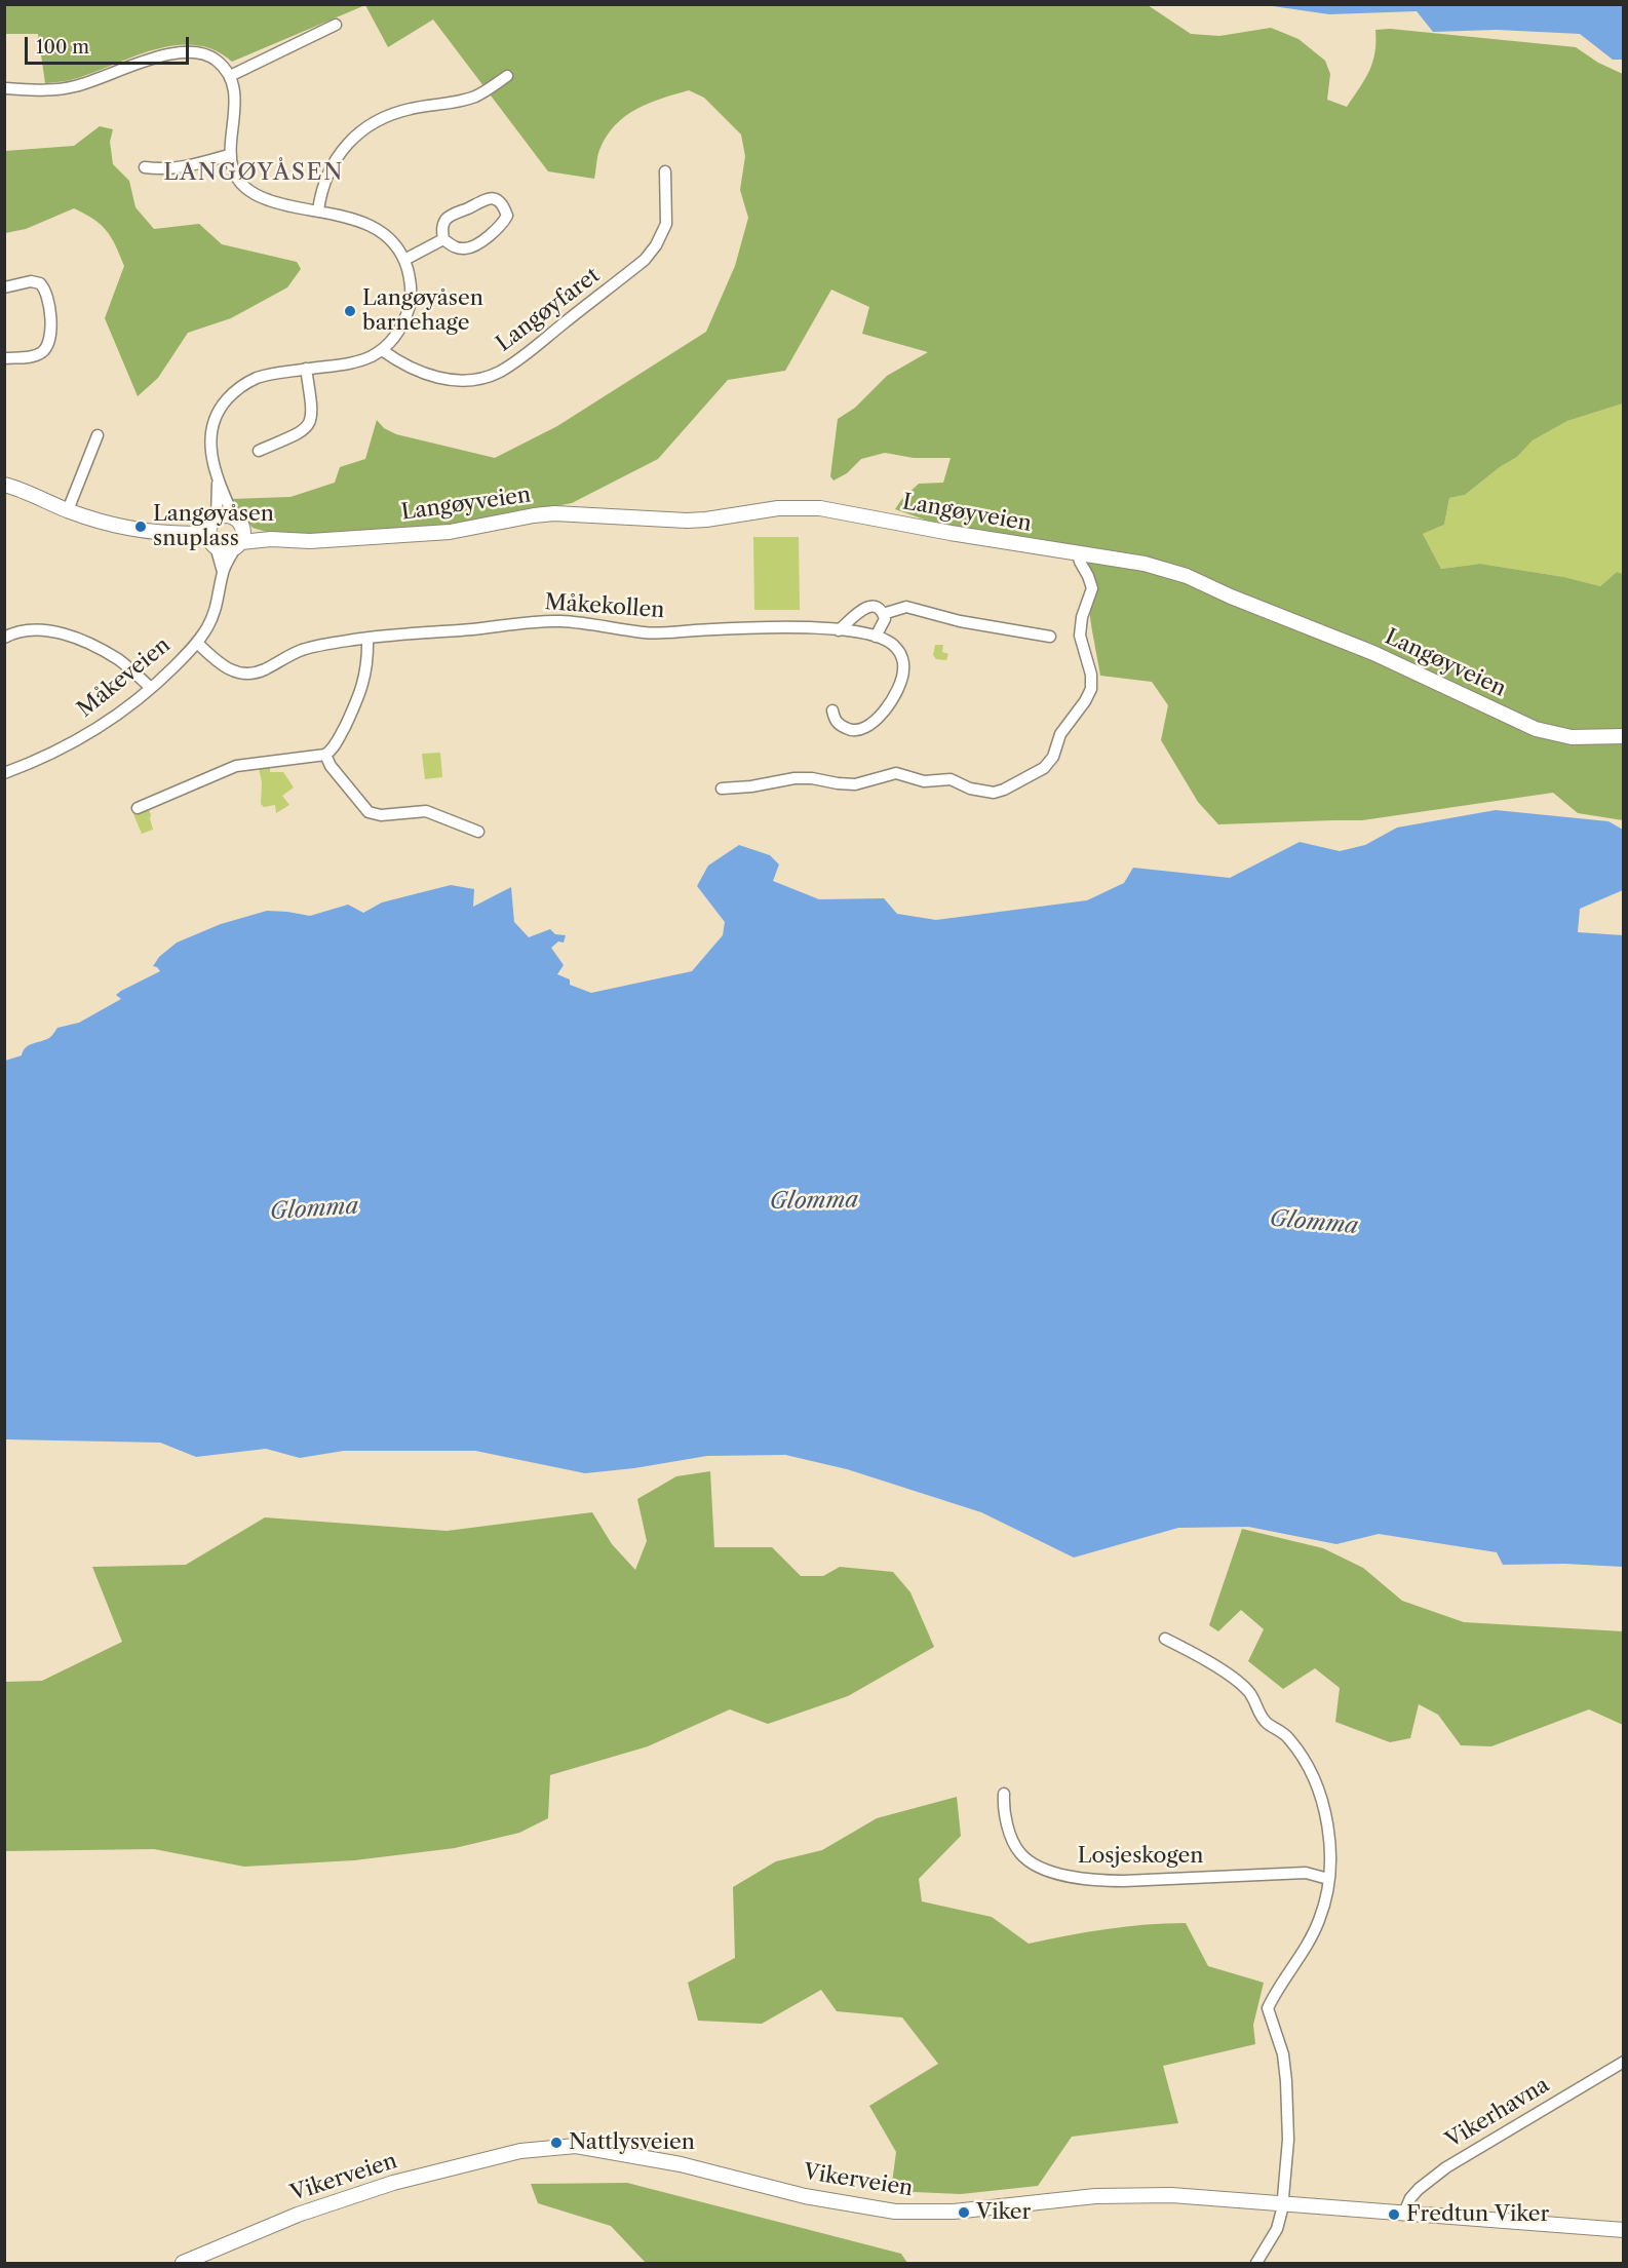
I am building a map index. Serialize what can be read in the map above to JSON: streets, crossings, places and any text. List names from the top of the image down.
{
  "streets": {
    "main road": ["Langøyveien", "Vikerveien"],
    "street": [
      "Langøyfaret",
      "Måkekollen",
      "Måkeveien",
      "Losjeskogen",
      "Vikerhavna"
    ]
  },
  "crossings": [
    ["Langøyveien", "Måkeveien"],
    ["Måkekollen", "Måkeveien"],
    ["Vikerhavna", "Vikerveien"]
  ],
  "districts": ["LANGØYÅSEN"],
  "water": ["Glomma"],
  "places": [
    "Langøyåsen barnehage",
    "Langøyåsen snuplass",
    "Nattlysveien",
    "Viker",
    "Fredtun Viker"
  ],
  "scale_bar": "100 m"
}
